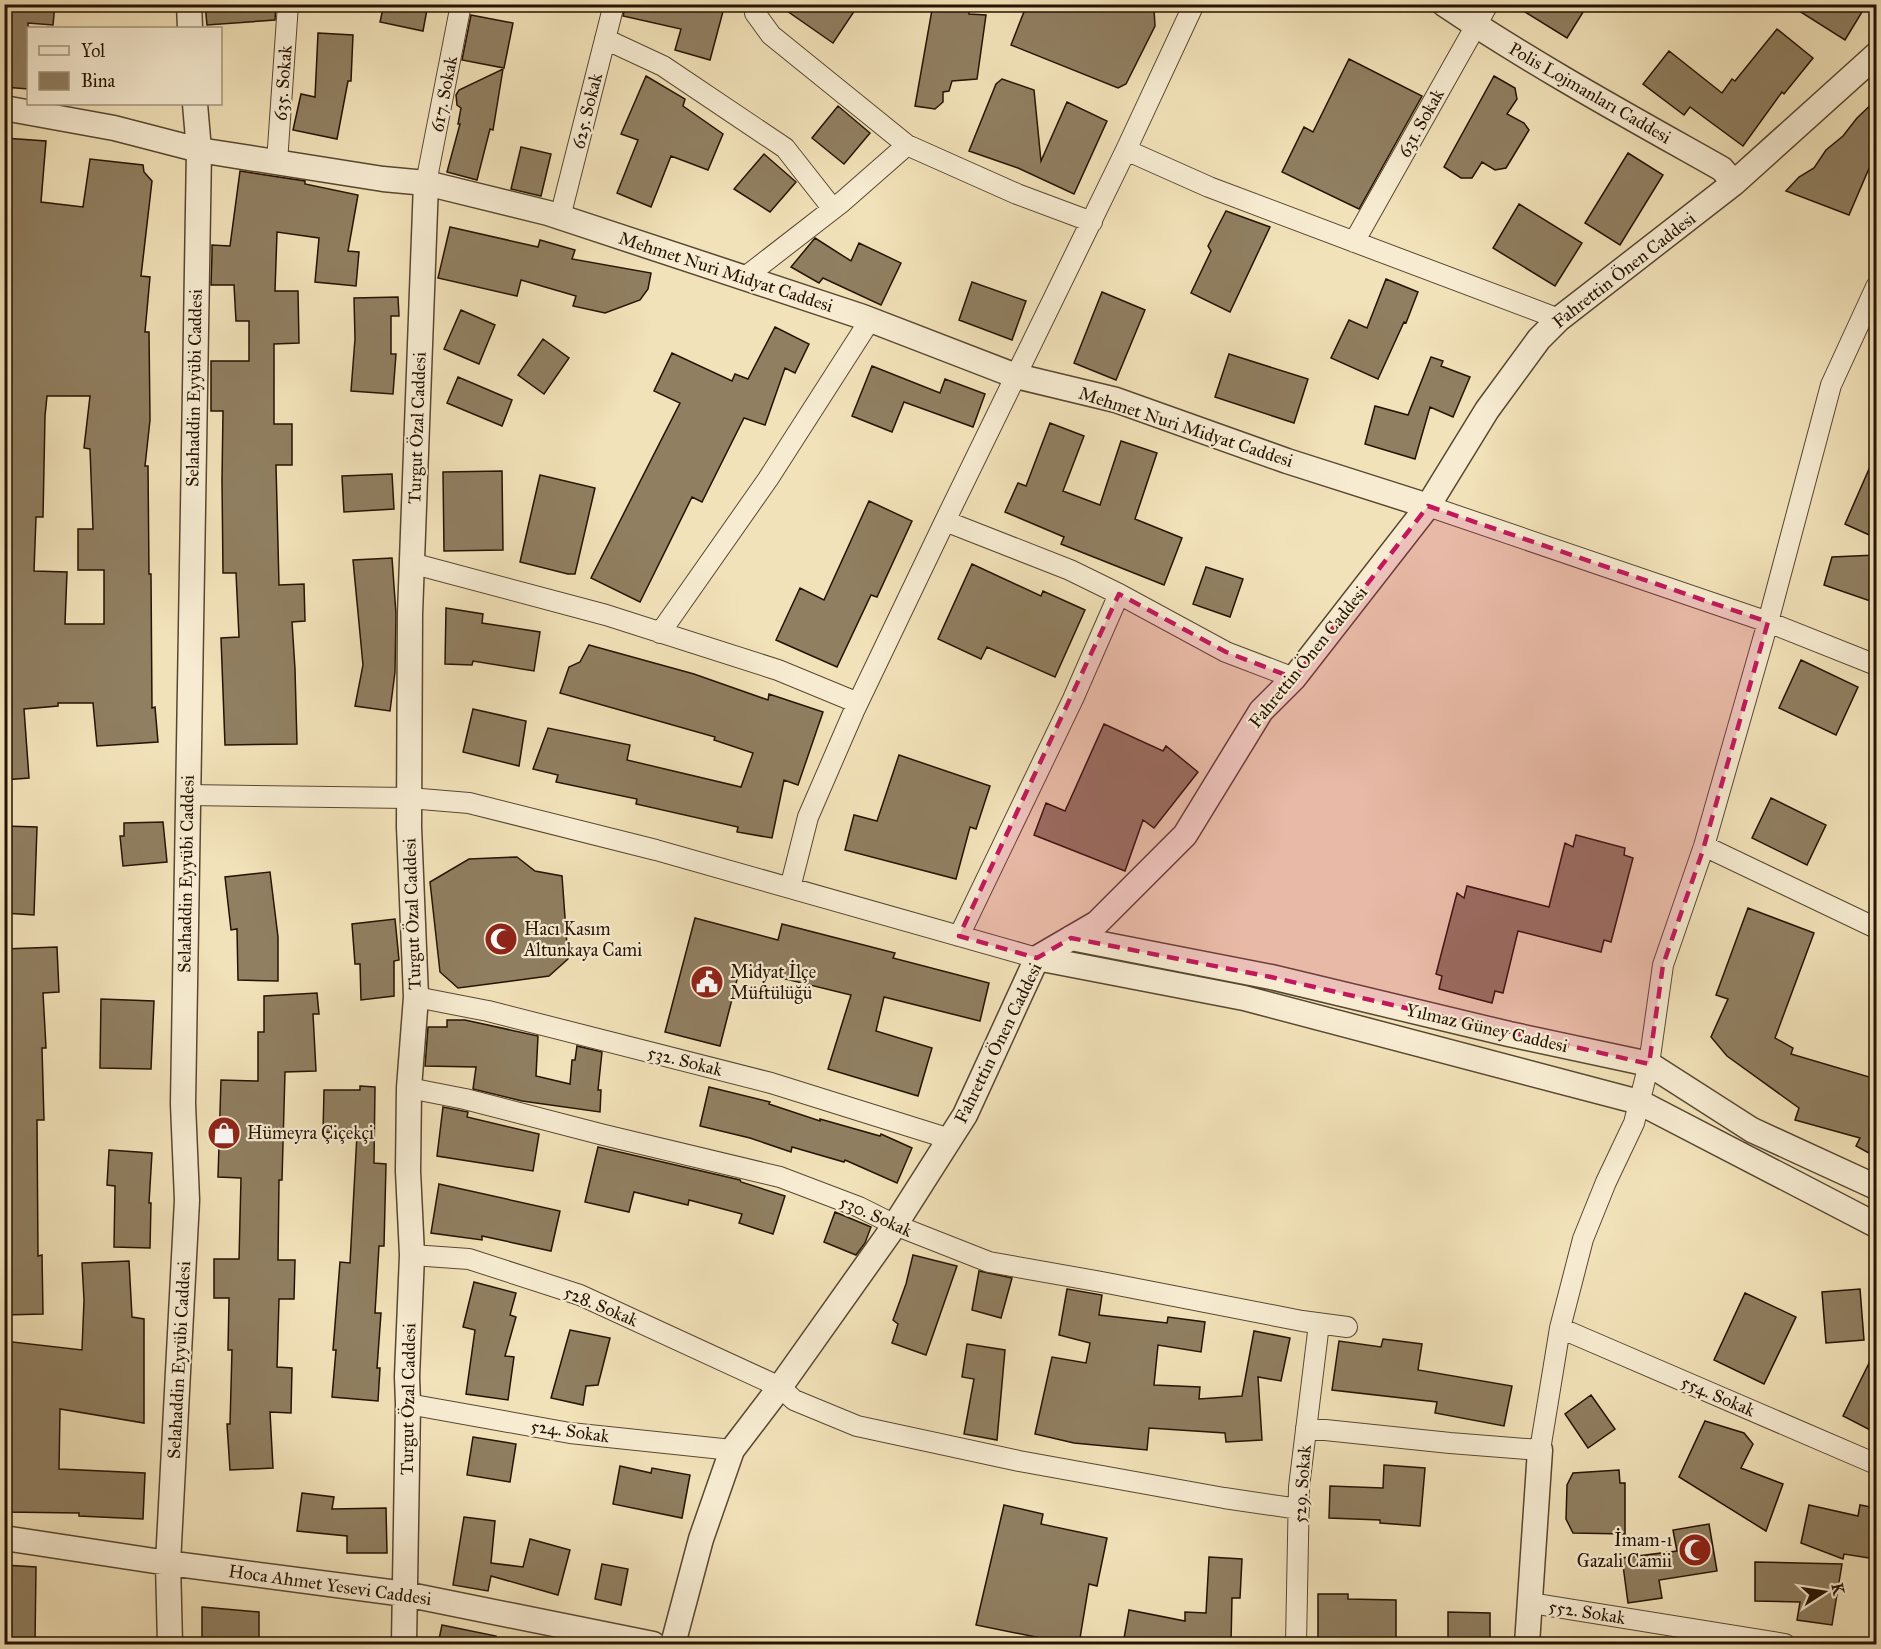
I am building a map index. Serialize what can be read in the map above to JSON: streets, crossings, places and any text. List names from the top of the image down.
{
  "streets": {
    "street": [
      "635. Sokak",
      "Polis Lojmanları Caddesi",
      "617. Sokak",
      "625. Sokak",
      "631. Sokak",
      "Fahrettin Önen Caddesi",
      "Mehmet Nuri Midyat Caddesi",
      "Selahaddin Eyyübi Caddesi",
      "Turgut Özal Caddesi",
      "Yılmaz Güney Caddesi",
      "532. Sokak",
      "530. Sokak",
      "528. Sokak",
      "554. Sokak",
      "524. Sokak",
      "529. Sokak",
      "Hoca Ahmet Yesevi Caddesi",
      "552. Sokak"
    ]
  },
  "crossings": [
    ["635. Sokak", "Mehmet Nuri Midyat Caddesi"],
    ["Polis Lojmanları Caddesi", "631. Sokak"],
    ["Polis Lojmanları Caddesi", "Fahrettin Önen Caddesi"],
    ["617. Sokak", "Mehmet Nuri Midyat Caddesi"],
    ["617. Sokak", "Turgut Özal Caddesi"],
    ["625. Sokak", "Mehmet Nuri Midyat Caddesi"],
    ["Fahrettin Önen Caddesi", "Mehmet Nuri Midyat Caddesi"],
    ["Fahrettin Önen Caddesi", "Yılmaz Güney Caddesi"],
    ["Fahrettin Önen Caddesi", "532. Sokak"],
    ["Fahrettin Önen Caddesi", "530. Sokak"],
    ["Fahrettin Önen Caddesi", "528. Sokak"],
    ["Fahrettin Önen Caddesi", "524. Sokak"],
    ["Mehmet Nuri Midyat Caddesi", "Selahaddin Eyyübi Caddesi"],
    ["Mehmet Nuri Midyat Caddesi", "Turgut Özal Caddesi"],
    ["Selahaddin Eyyübi Caddesi", "Hoca Ahmet Yesevi Caddesi"],
    ["Turgut Özal Caddesi", "532. Sokak"],
    ["Turgut Özal Caddesi", "530. Sokak"],
    ["Turgut Özal Caddesi", "528. Sokak"],
    ["Turgut Özal Caddesi", "524. Sokak"],
    ["Turgut Özal Caddesi", "Hoca Ahmet Yesevi Caddesi"],
    ["530. Sokak", "529. Sokak"],
    ["528. Sokak", "529. Sokak"]
  ],
  "places": {
    "mosque": ["Hacı Kasım Altunkaya Cami", "İmam-ı Gazali Camii"],
    "public building": ["Midyat İlçe Müftülüğü"],
    "shop": ["Hümeyra Çiçekçi"]
  },
  "legend": ["Yol", "Bina"],
  "north": "right"
}
